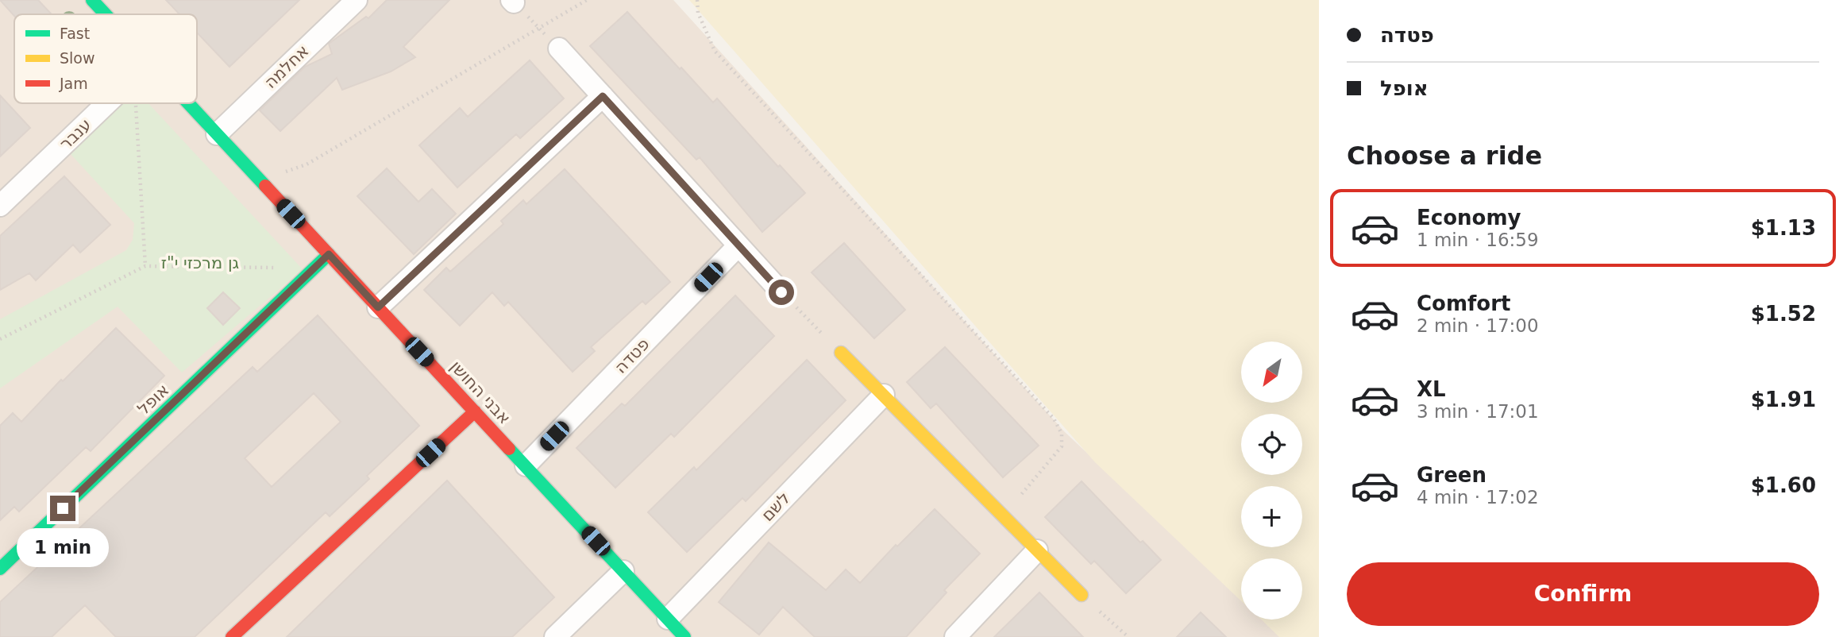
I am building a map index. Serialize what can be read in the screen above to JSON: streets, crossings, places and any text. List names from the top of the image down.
{
  "streets": {
    "street": [
      "אחלמה",
      "ענבר",
      "פטדה",
      "אבני החושן",
      "אופל",
      "לשם"
    ]
  },
  "crossings": [
    ["אחלמה", "אבני החושן"],
    ["פטדה", "אבני החושן"],
    ["אבני החושן", "אופל"],
    ["אבני החושן", "לשם"]
  ],
  "parks": ["גן מרכזי י\"ז"],
  "legend": ["Fast", "Slow", "Jam"],
  "north": "bottom left",
  "page": {
    "banner": ["פטדה", "אופל"],
    "heading": "Choose a ride",
    "list": [
      {
        "name": "Economy",
        "note": "1 min · 16:59",
        "value": "$1.13"
      },
      {
        "name": "Comfort",
        "note": "2 min · 17:00",
        "value": "$1.52"
      },
      {
        "name": "XL",
        "note": "3 min · 17:01",
        "value": "$1.91"
      },
      {
        "name": "Green",
        "note": "4 min · 17:02",
        "value": "$1.60"
      }
    ],
    "map_buttons": ["+", "−"],
    "bubble": "1 min",
    "buttons": "Confirm"
  }
}
